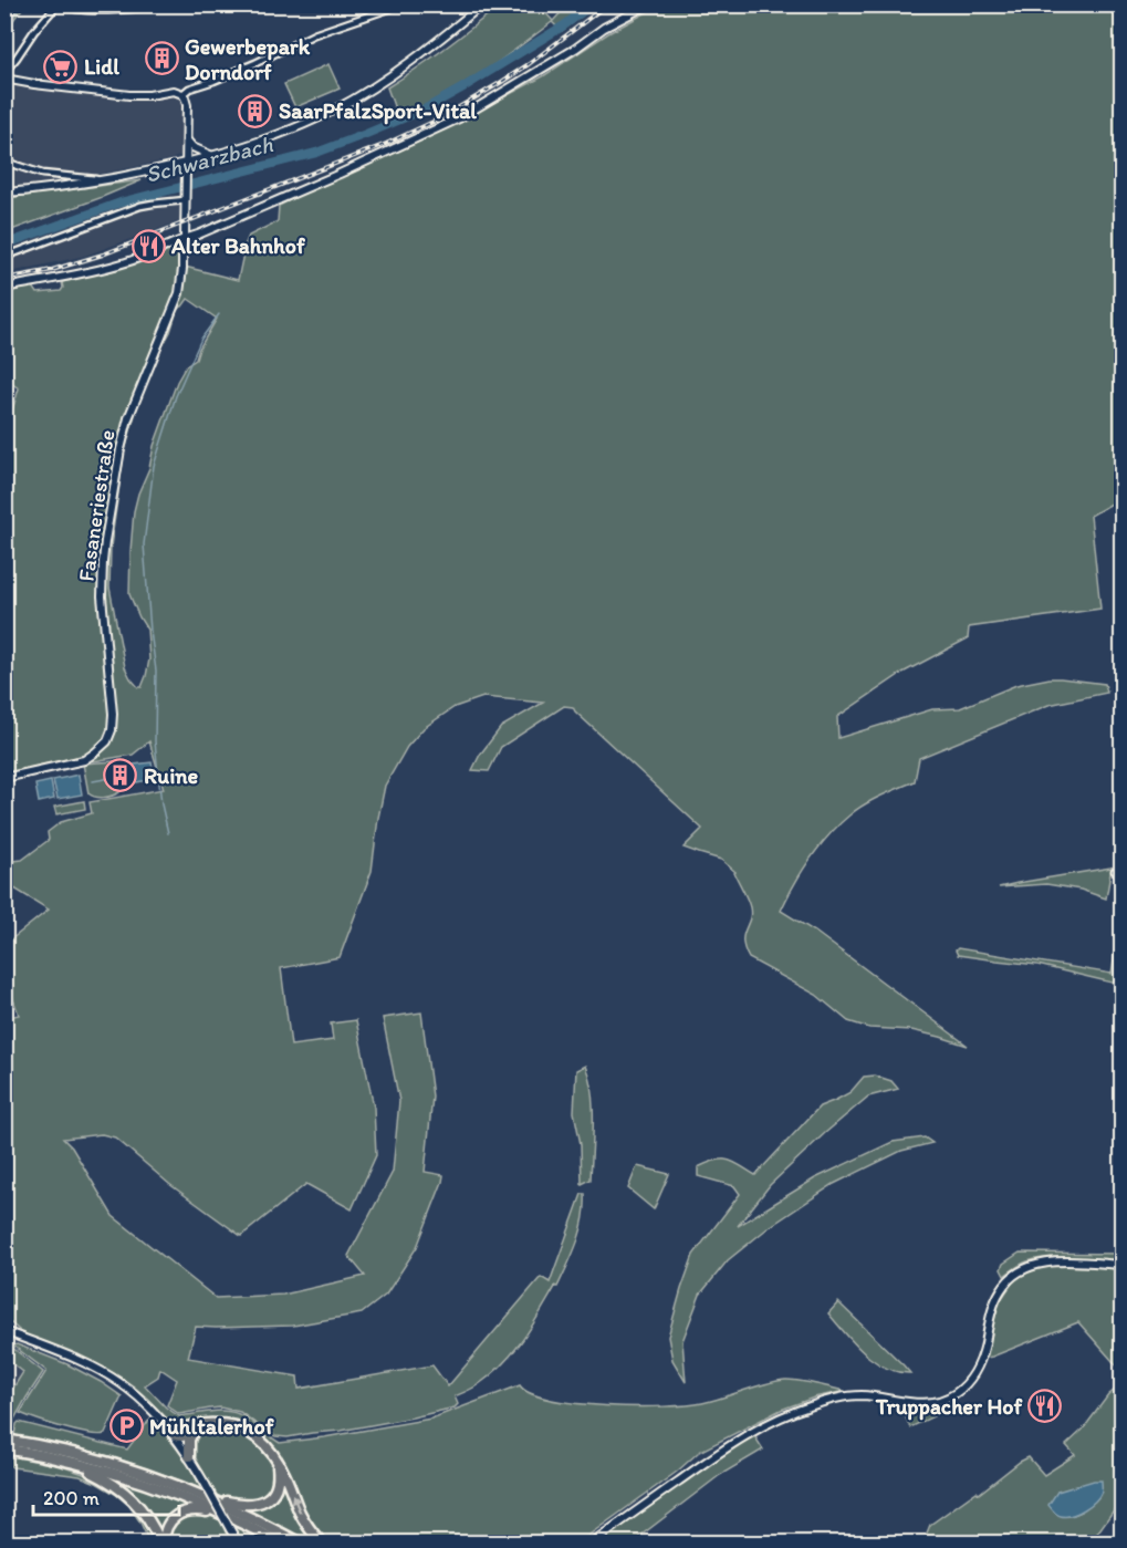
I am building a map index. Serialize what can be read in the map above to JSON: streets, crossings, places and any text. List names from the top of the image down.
{
  "streets": {
    "street": ["Fasaneriestraße"]
  },
  "water": ["Schwarzbach"],
  "places": {
    "building": ["Gewerbepark Dorndorf", "SaarPfalzSport-Vital", "Ruine"],
    "supermarket": ["Lidl"],
    "restaurant": ["Alter Bahnhof", "Truppacher Hof"],
    "parking": ["Mühltalerhof"]
  },
  "scale_bar": "200 m"
}
